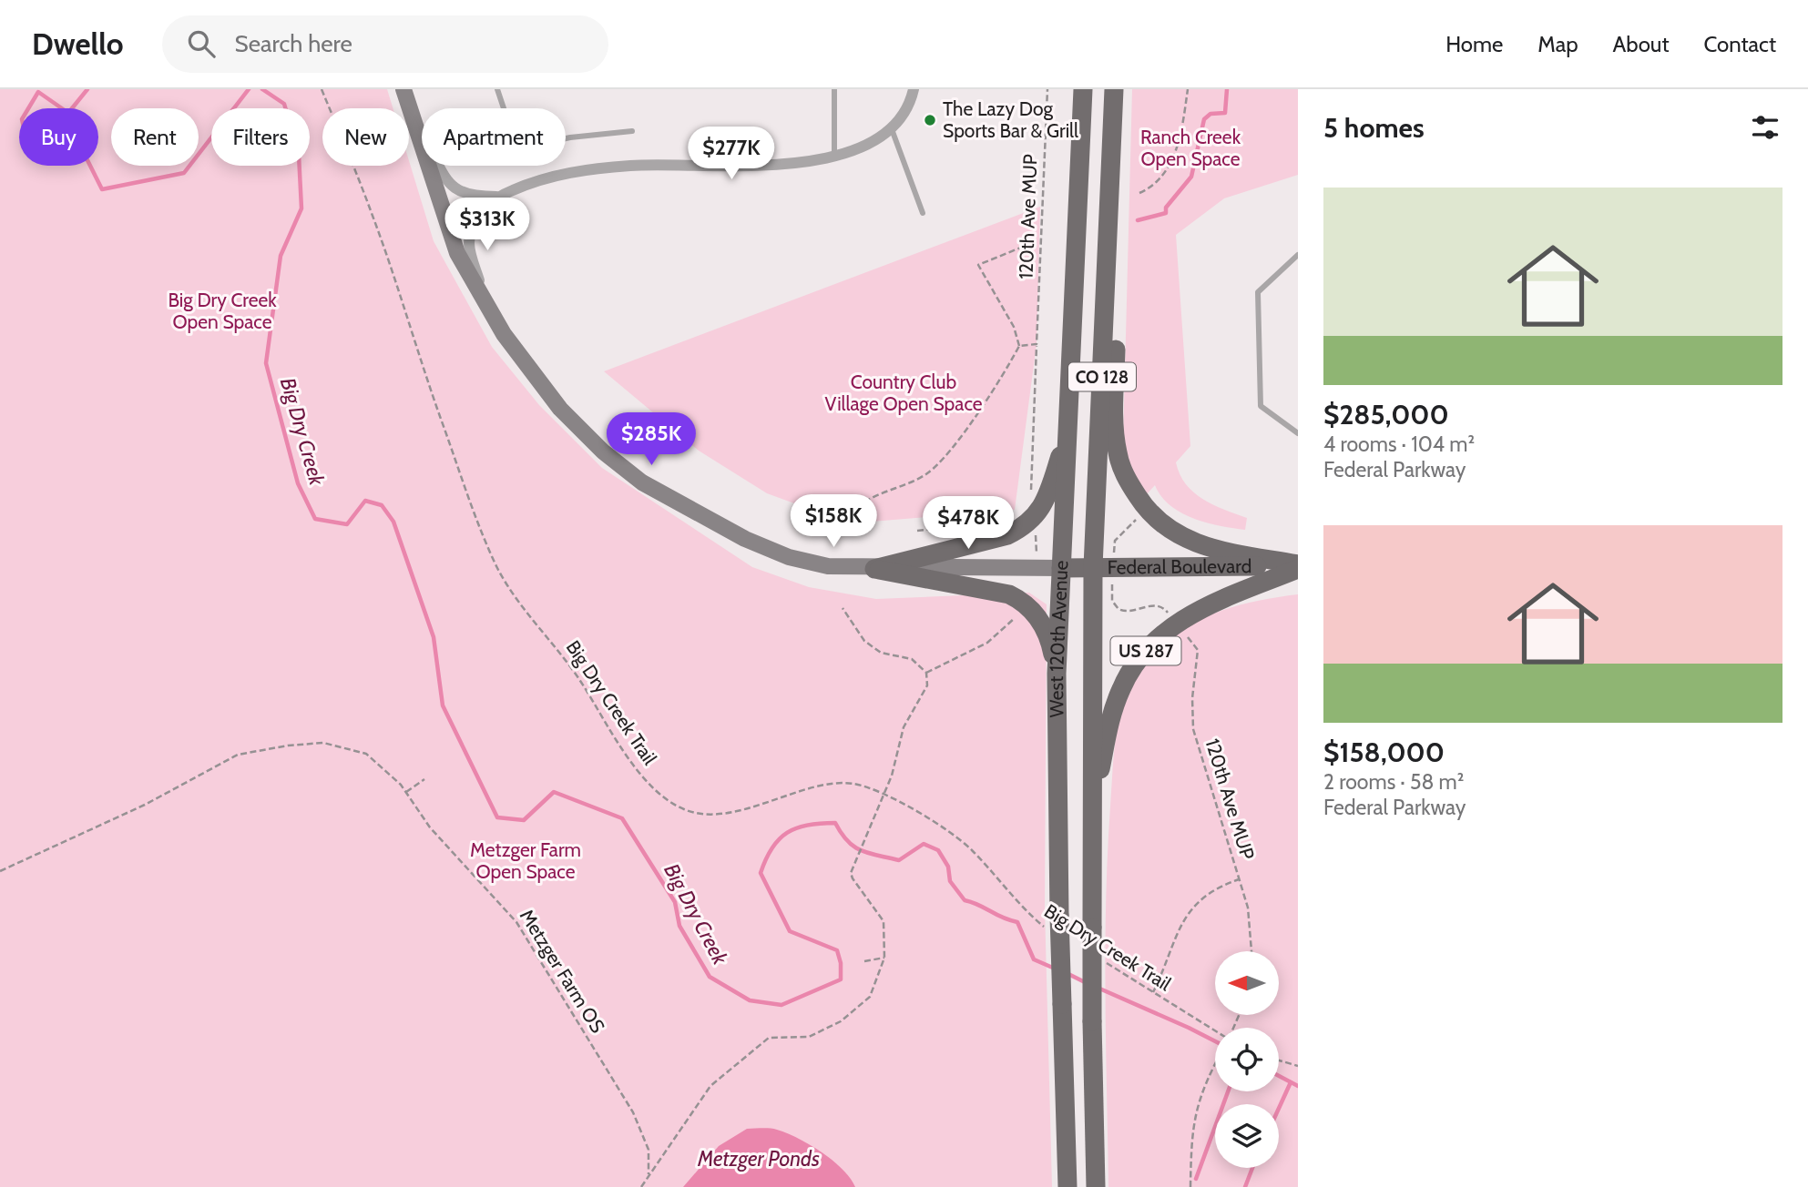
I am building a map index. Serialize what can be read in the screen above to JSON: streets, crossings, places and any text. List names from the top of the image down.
{
  "streets": {
    "main road": [
      "CO 128",
      "Federal Boulevard",
      "West 120th Avenue",
      "US 287"
    ],
    "path": ["120th Ave MUP", "Big Dry Creek Trail", "Metzger Farm OS"]
  },
  "crossings": [
    ["120th Ave MUP", "US 287"],
    ["Federal Boulevard", "West 120th Avenue"],
    ["Federal Boulevard", "US 287"],
    ["West 120th Avenue", "US 287"],
    ["West 120th Avenue", "Big Dry Creek Trail"]
  ],
  "water": ["Big Dry Creek", "Metzger Ponds"],
  "parks": [
    "Ranch Creek Open Space",
    "Big Dry Creek Open Space",
    "Country Club Village Open Space",
    "Metzger Farm Open Space"
  ],
  "places": ["The Lazy Dog Sports Bar & Grill"],
  "north": "left",
  "page": {
    "header": "Dwello",
    "search": "Search here",
    "nav": [
      "Home",
      "Map",
      "About",
      "Contact"
    ],
    "heading": "5 homes",
    "chip": [
      "Buy",
      "Rent",
      "Filters",
      "New",
      "Apartment"
    ],
    "price": [
      "$277K",
      "$313K",
      "$285K",
      "$158K",
      "$478K"
    ],
    "list": [
      {
        "name": "$285,000",
        "note": "4 rooms · 104 m² · Federal Parkway"
      },
      {
        "name": "$158,000",
        "note": "2 rooms · 58 m² · Federal Parkway"
      }
    ]
  }
}
